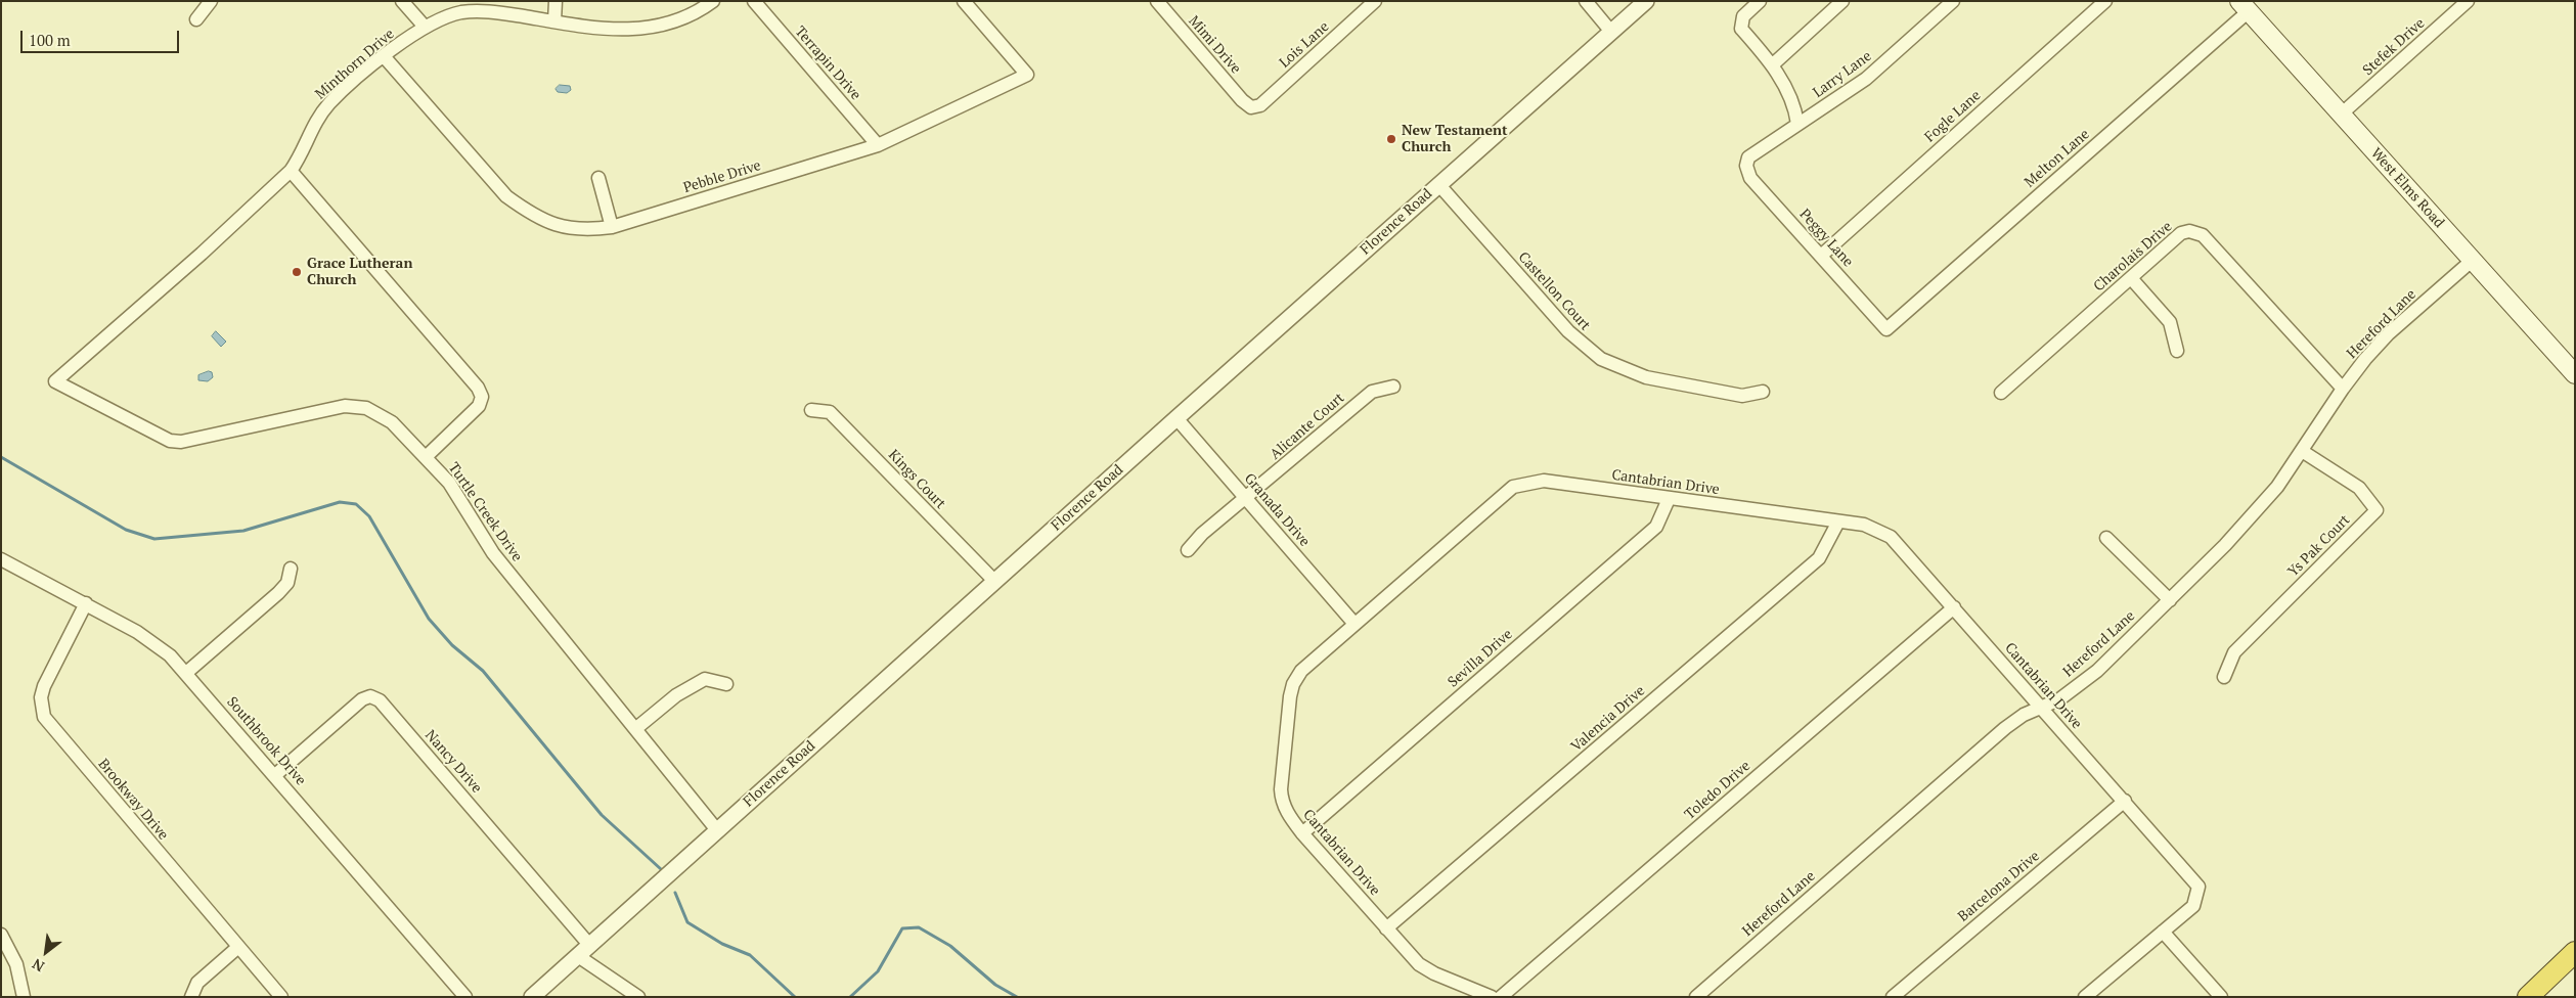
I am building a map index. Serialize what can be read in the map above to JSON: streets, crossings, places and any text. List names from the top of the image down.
{
  "streets": {
    "main road": ["West Elms Road"],
    "street": [
      "Mimi Drive",
      "Lois Lane",
      "Stefek Drive",
      "Terrapin Drive",
      "Minthorn Drive",
      "Larry Lane",
      "Fogle Lane",
      "Melton Lane",
      "Pebble Drive",
      "Florence Road",
      "Peggy Lane",
      "Charolais Drive",
      "Castellon Court",
      "Hereford Lane",
      "Alicante Court",
      "Kings Court",
      "Cantabrian Drive",
      "Granada Drive",
      "Turtle Creek Drive",
      "Ys Pak Court",
      "Sevilla Drive",
      "Valencia Drive",
      "Southbrook Drive",
      "Nancy Drive",
      "Toledo Drive",
      "Brookway Drive",
      "Barcelona Drive"
    ]
  },
  "crossings": [
    ["Mimi Drive", "Lois Lane"],
    ["Stefek Drive", "West Elms Road"],
    ["Terrapin Drive", "Pebble Drive"],
    ["Minthorn Drive", "Pebble Drive"],
    ["Minthorn Drive", "Turtle Creek Drive"],
    ["Larry Lane", "Peggy Lane"],
    ["Fogle Lane", "Peggy Lane"],
    ["Melton Lane", "West Elms Road"],
    ["Melton Lane", "Peggy Lane"],
    ["West Elms Road", "Hereford Lane"],
    ["Florence Road", "Castellon Court"],
    ["Florence Road", "Kings Court"],
    ["Florence Road", "Granada Drive"],
    ["Florence Road", "Turtle Creek Drive"],
    ["Florence Road", "Nancy Drive"],
    ["Charolais Drive", "Hereford Lane"],
    ["Hereford Lane", "Cantabrian Drive"],
    ["Hereford Lane", "Ys Pak Court"],
    ["Alicante Court", "Granada Drive"],
    ["Cantabrian Drive", "Granada Drive"],
    ["Cantabrian Drive", "Sevilla Drive"],
    ["Cantabrian Drive", "Valencia Drive"],
    ["Cantabrian Drive", "Toledo Drive"],
    ["Cantabrian Drive", "Barcelona Drive"],
    ["Southbrook Drive", "Nancy Drive"],
    ["Southbrook Drive", "Brookway Drive"]
  ],
  "places": ["New Testament Church", "Grace Lutheran Church"],
  "scale_bar": "100 m",
  "north": "bottom left"
}
